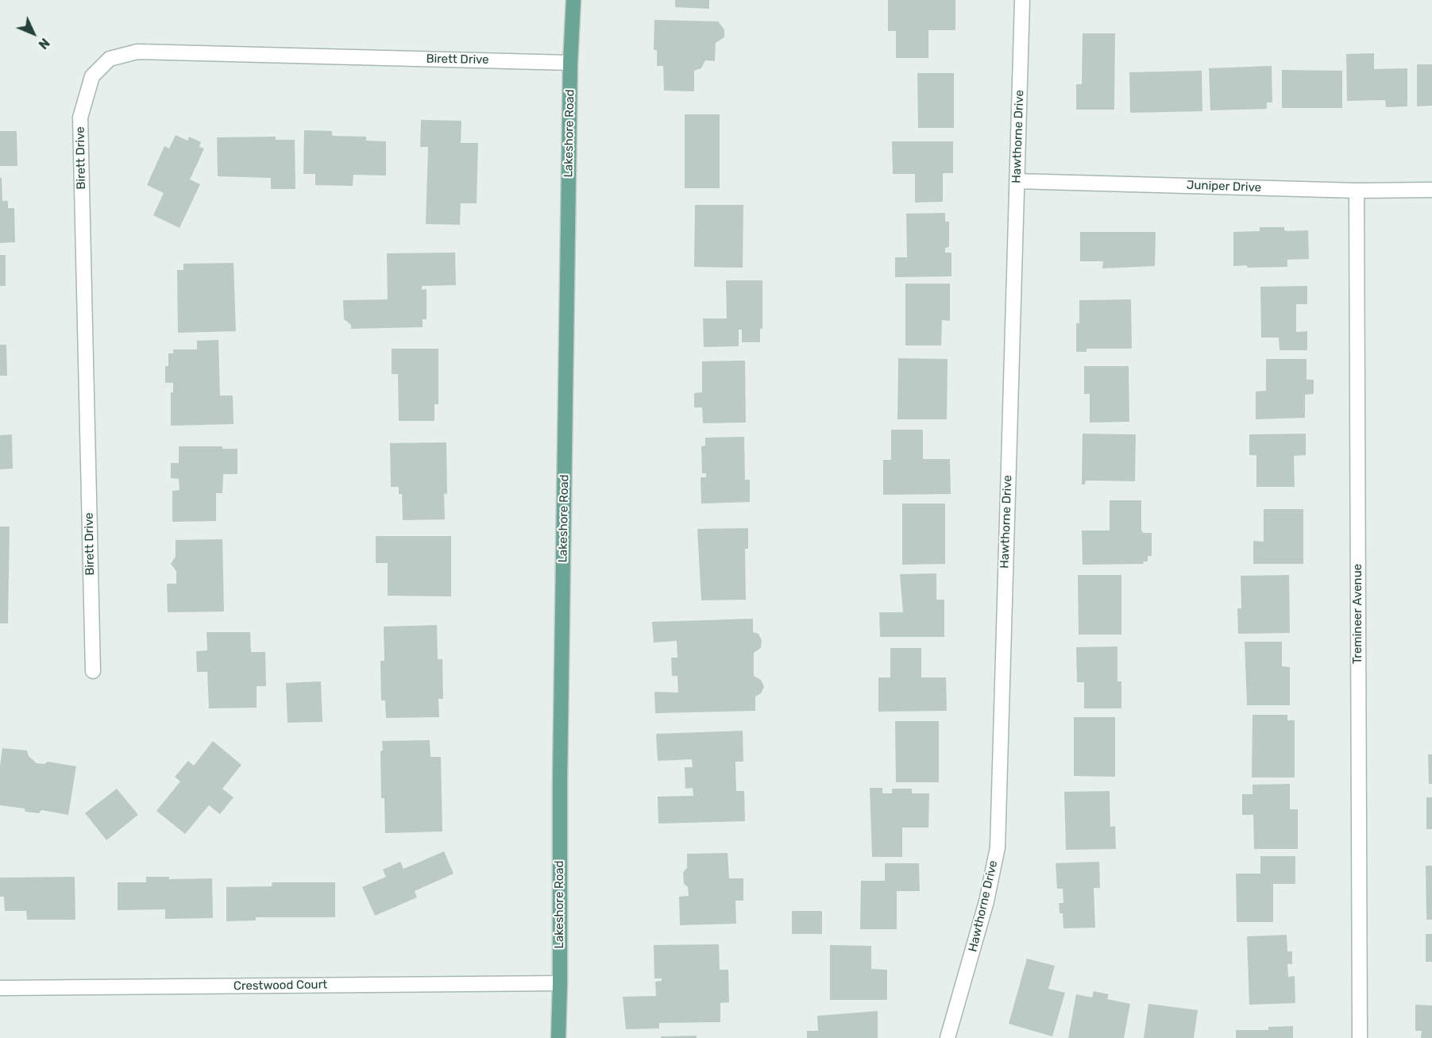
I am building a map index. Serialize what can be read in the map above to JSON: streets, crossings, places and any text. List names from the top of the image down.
{
  "streets": {
    "main road": ["Lakeshore Road"],
    "street": [
      "Birett Drive",
      "Hawthorne Drive",
      "Juniper Drive",
      "Tremineer Avenue",
      "Crestwood Court"
    ]
  },
  "crossings": [
    ["Birett Drive", "Lakeshore Road"],
    ["Lakeshore Road", "Crestwood Court"],
    ["Hawthorne Drive", "Juniper Drive"],
    ["Juniper Drive", "Tremineer Avenue"]
  ],
  "north": "bottom right"
}
